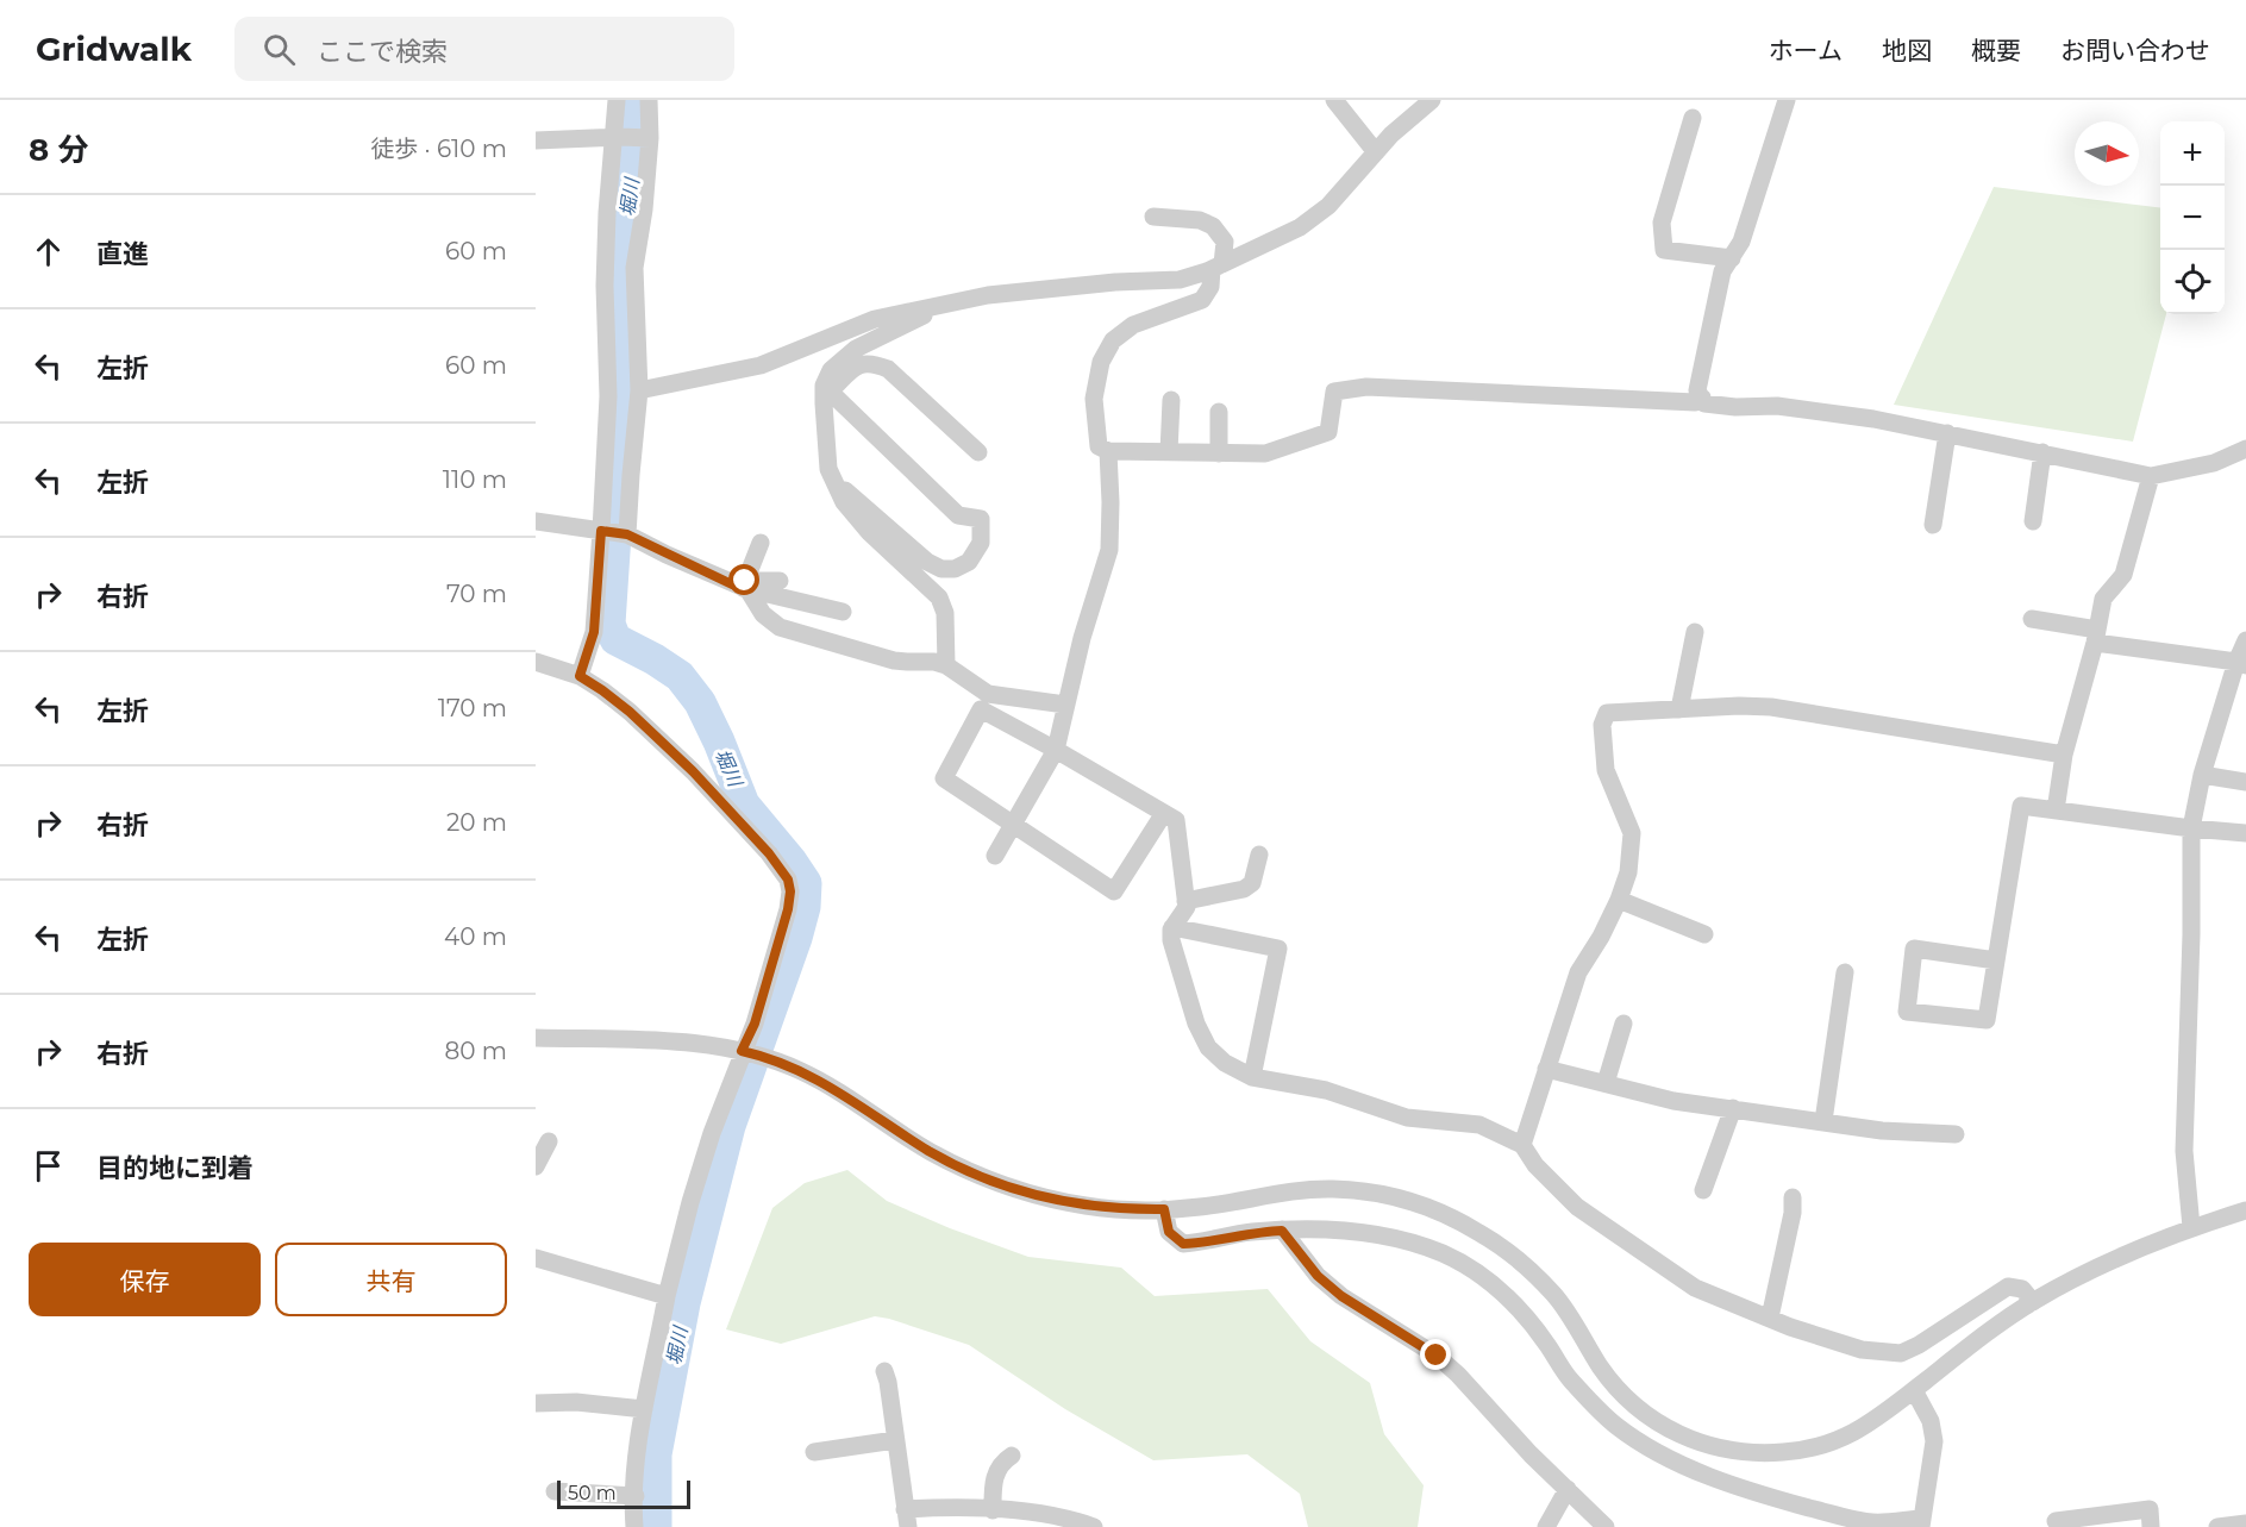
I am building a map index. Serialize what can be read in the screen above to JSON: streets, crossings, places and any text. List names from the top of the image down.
{
  "water": ["堀川"],
  "scale_bar": "50 m",
  "north": "right",
  "page": {
    "header": "Gridwalk",
    "search": "ここで検索",
    "nav": [
      "ホーム",
      "地図",
      "概要",
      "お問い合わせ"
    ],
    "heading": ["8 分", "徒歩 · 610 m"],
    "map_buttons": ["+", "−"],
    "list": [
      ["直進", "60 m"],
      ["左折", "60 m"],
      ["左折", "110 m"],
      ["右折", "70 m"],
      ["左折", "170 m"],
      ["右折", "20 m"],
      ["左折", "40 m"],
      ["右折", "80 m"],
      "目的地に到着"
    ],
    "buttons": ["保存", "共有"],
    "scale": "50 m"
  }
}
